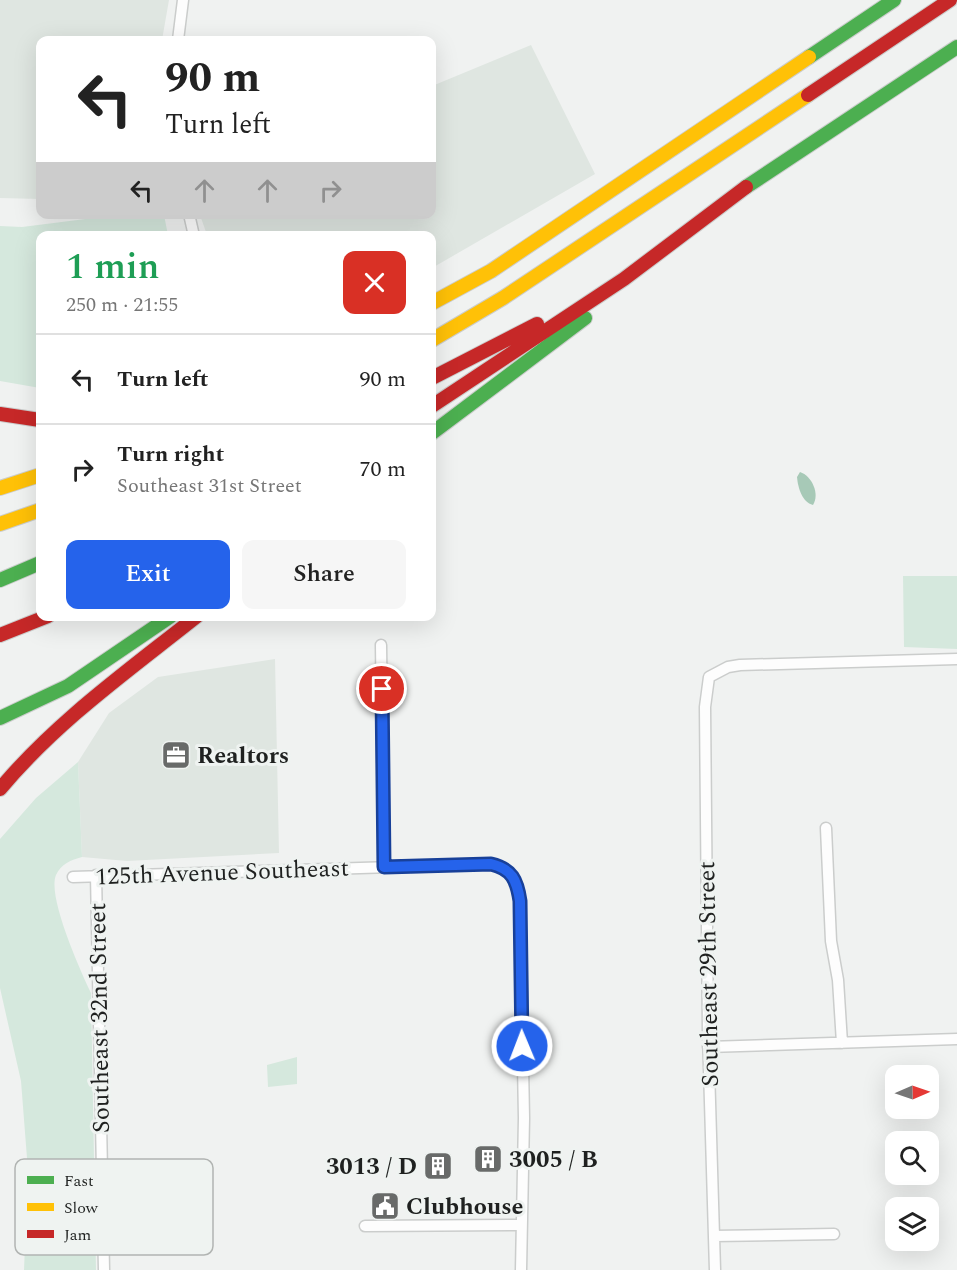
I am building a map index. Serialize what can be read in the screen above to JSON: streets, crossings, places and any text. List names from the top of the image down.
{
  "streets": {
    "street": ["125th Avenue Southeast", "Southeast 29th Street", "Southeast 32nd Street"]
  },
  "crossings": [
    ["125th Avenue Southeast", "Southeast 32nd Street"]
  ],
  "places": {
    "office": ["Realtors"],
    "building": ["3005 / B", "3013 / D"],
    "public building": ["Clubhouse"]
  },
  "legend": ["Fast", "Slow", "Jam"],
  "north": "right",
  "page": {
    "turn": ["90 m", "Turn left"],
    "heading": ["1 min", "250 m · 21:55"],
    "list": [
      {
        "name": "Turn left",
        "value": "90 m"
      },
      {
        "name": "Turn right",
        "note": "Southeast 31st Street",
        "value": "70 m"
      }
    ],
    "buttons": ["Exit", "Share"]
  }
}
